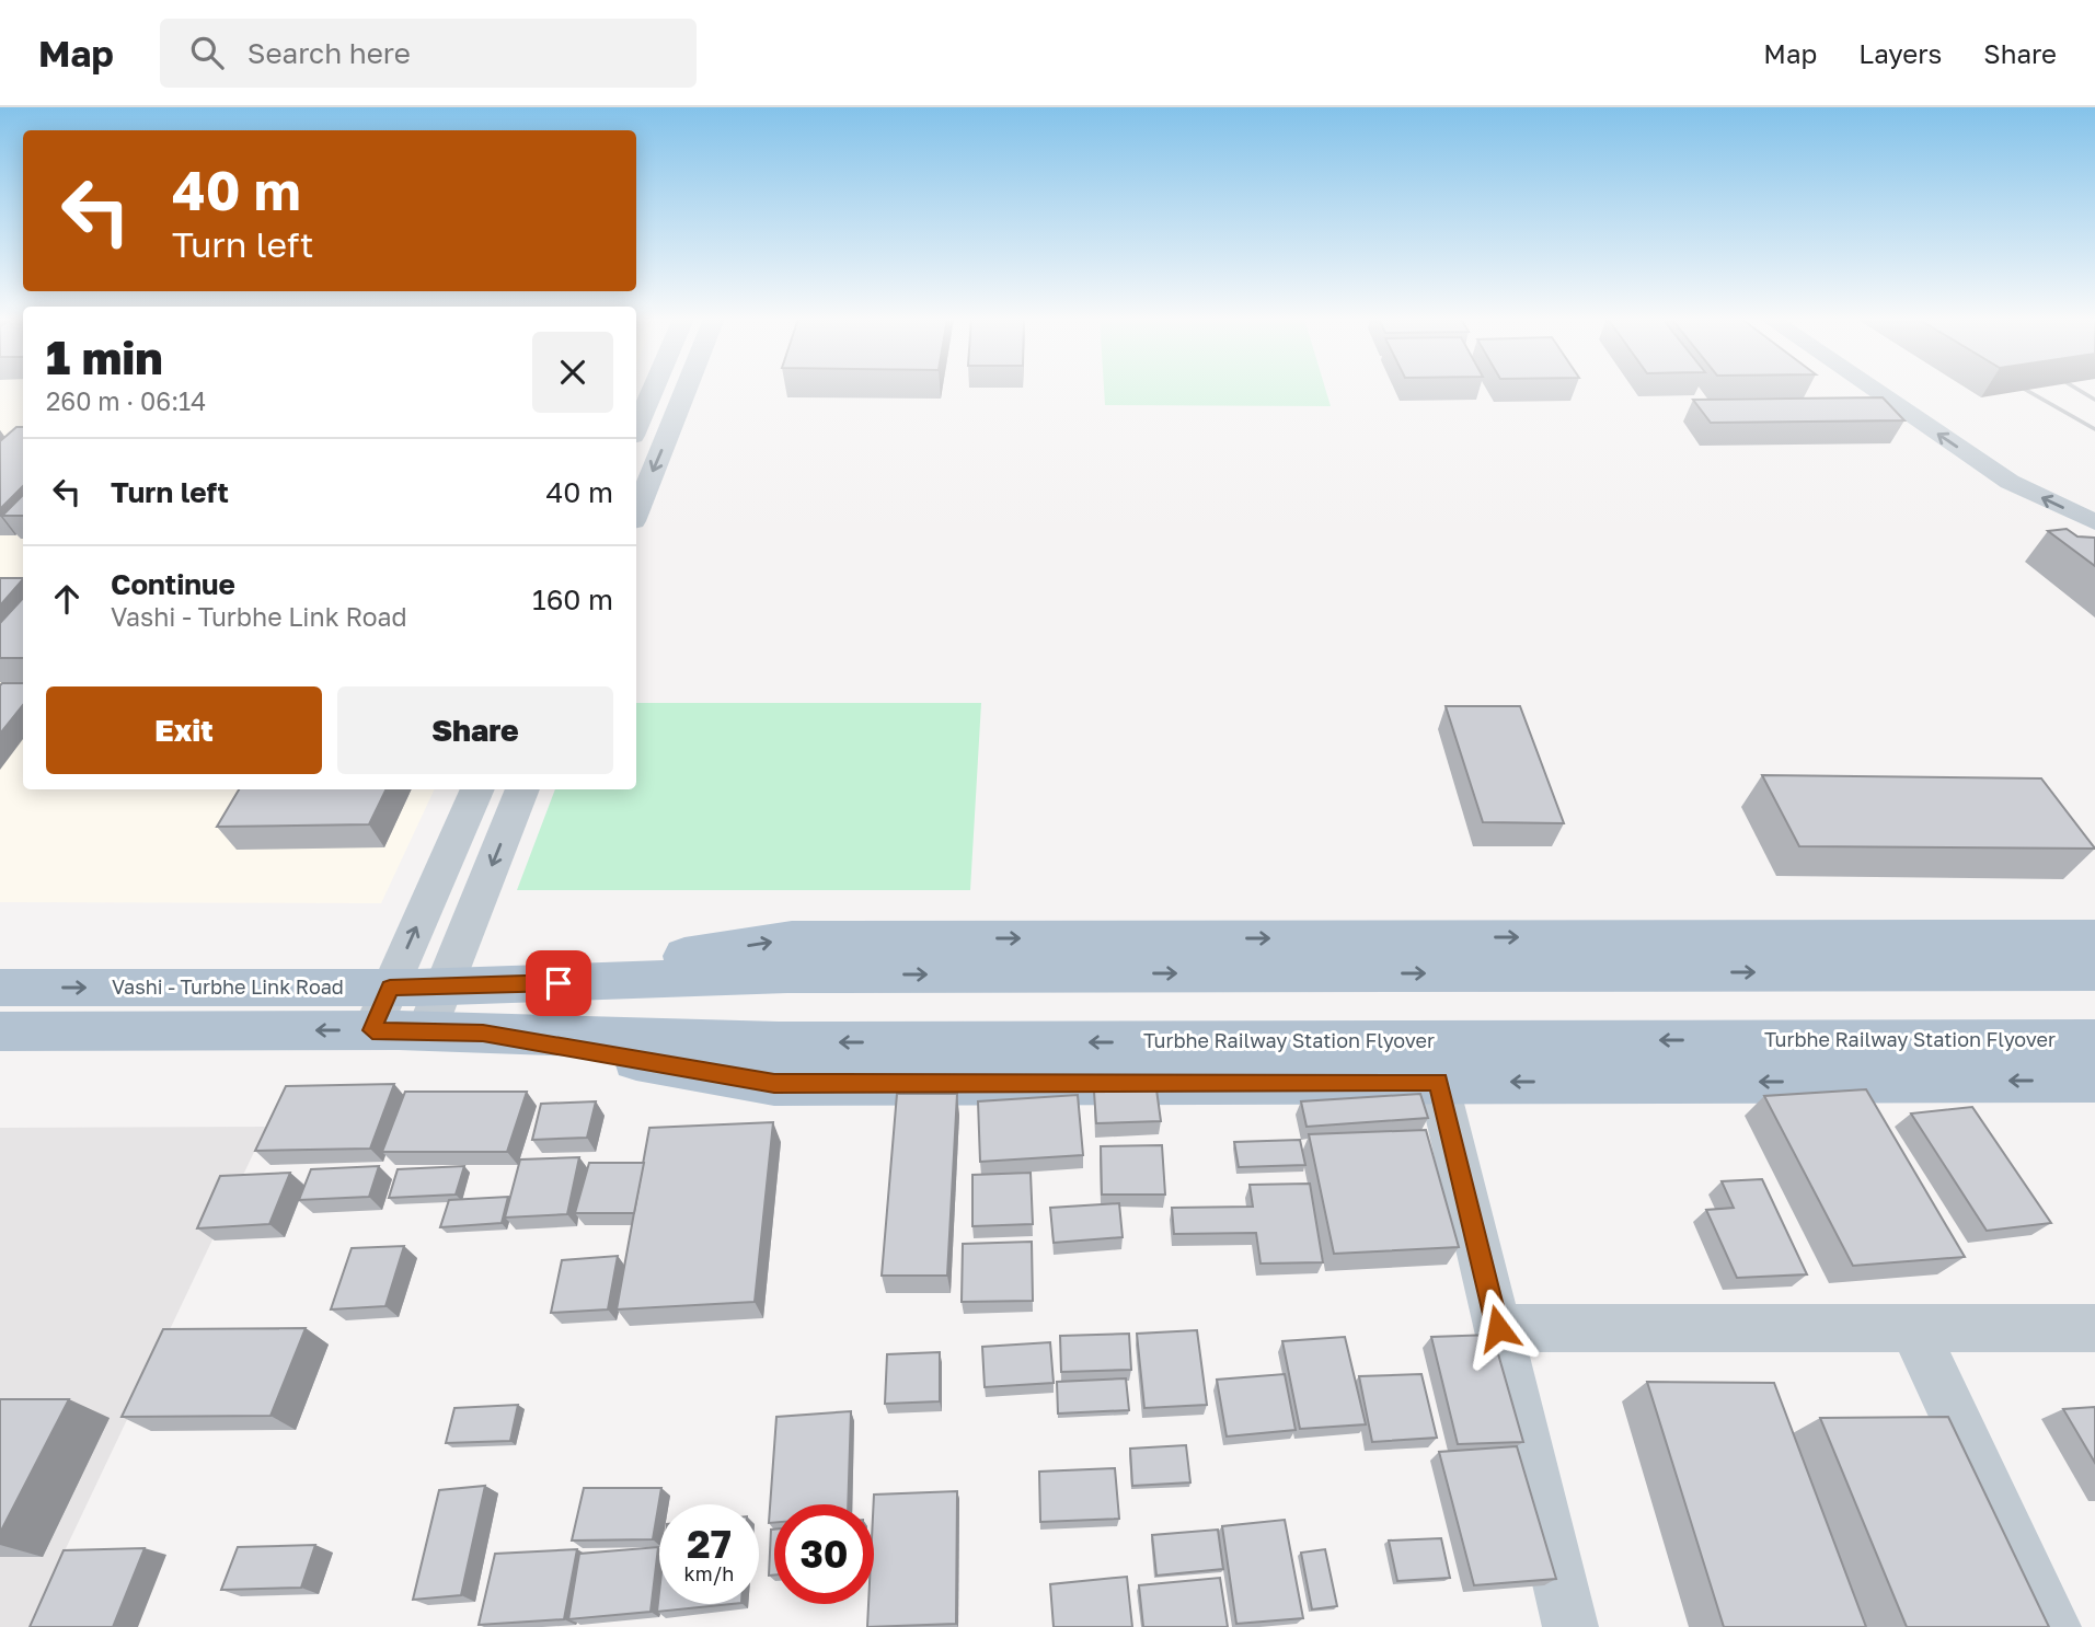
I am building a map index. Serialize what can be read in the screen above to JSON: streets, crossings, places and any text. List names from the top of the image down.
{
  "streets": {
    "main road": ["Vashi - Turbhe Link Road", "Turbhe Railway Station Flyover"]
  },
  "page": {
    "header": "Map",
    "search": "Search here",
    "nav": ["Map", "Layers", "Share"],
    "turn": ["40 m", "Turn left"],
    "heading": ["1 min", "260 m · 06:14"],
    "list": [
      {
        "name": "Turn left",
        "value": "40 m"
      },
      {
        "name": "Continue",
        "note": "Vashi - Turbhe Link Road",
        "value": "160 m"
      }
    ],
    "buttons": ["Exit", "Share"],
    "speed": "27 km/h",
    "limit": "30"
  }
}
